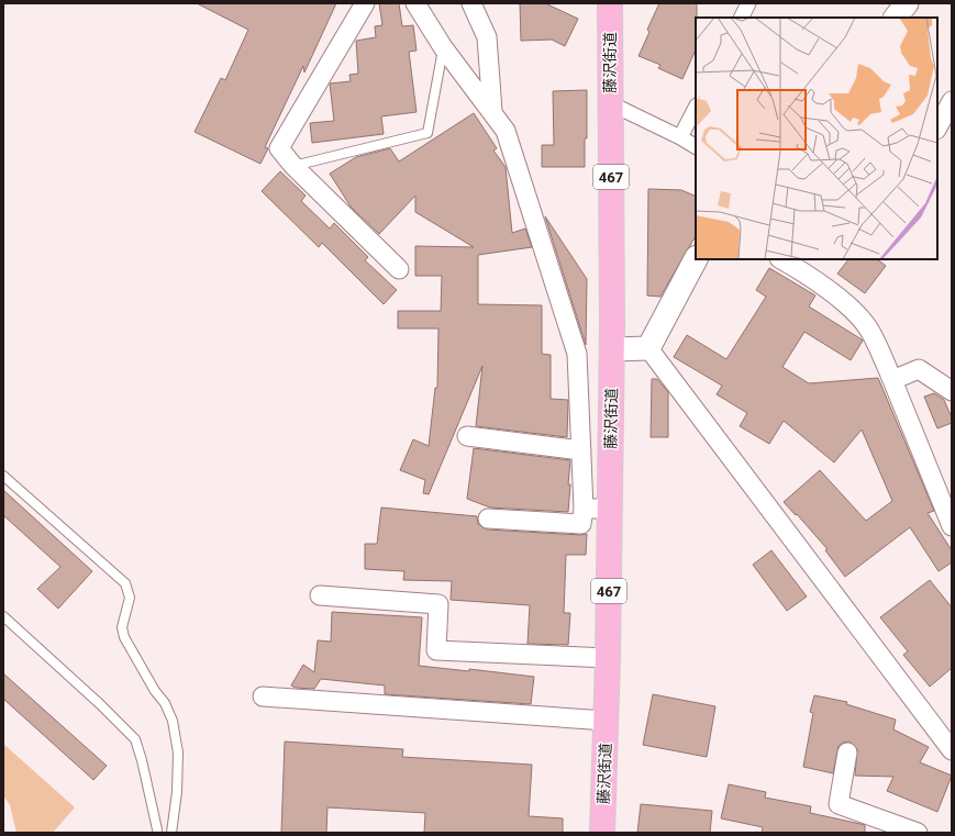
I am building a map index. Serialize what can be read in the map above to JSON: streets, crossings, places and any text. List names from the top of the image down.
{
  "streets": {
    "highway": ["藤沢街道", "467"]
  }
}
